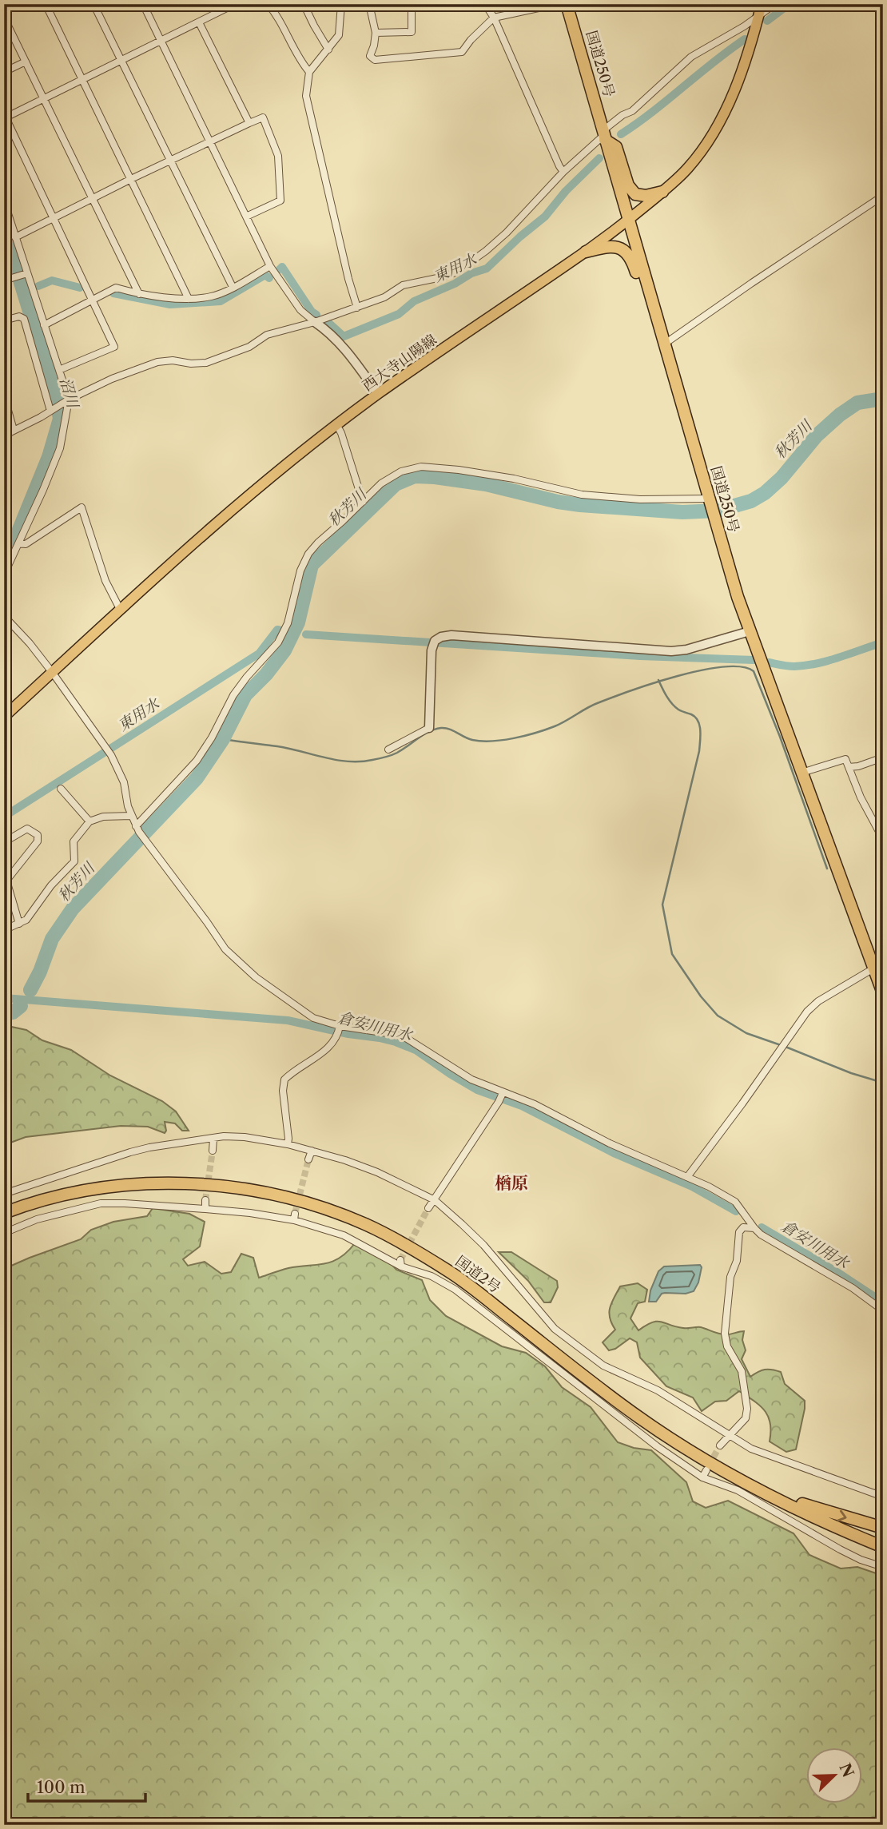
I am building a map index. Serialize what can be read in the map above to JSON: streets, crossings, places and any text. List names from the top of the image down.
{
  "streets": {
    "highway": ["国道250号", "国道2号"],
    "main road": ["西大寺山陽線"]
  },
  "crossings": [
    ["国道250号", "西大寺山陽線"]
  ],
  "districts": ["楢原"],
  "water": [
    "東用水",
    "沼川",
    "秋芳川",
    "倉安川用水"
  ],
  "scale_bar": "100 m",
  "north": "top right"
}
